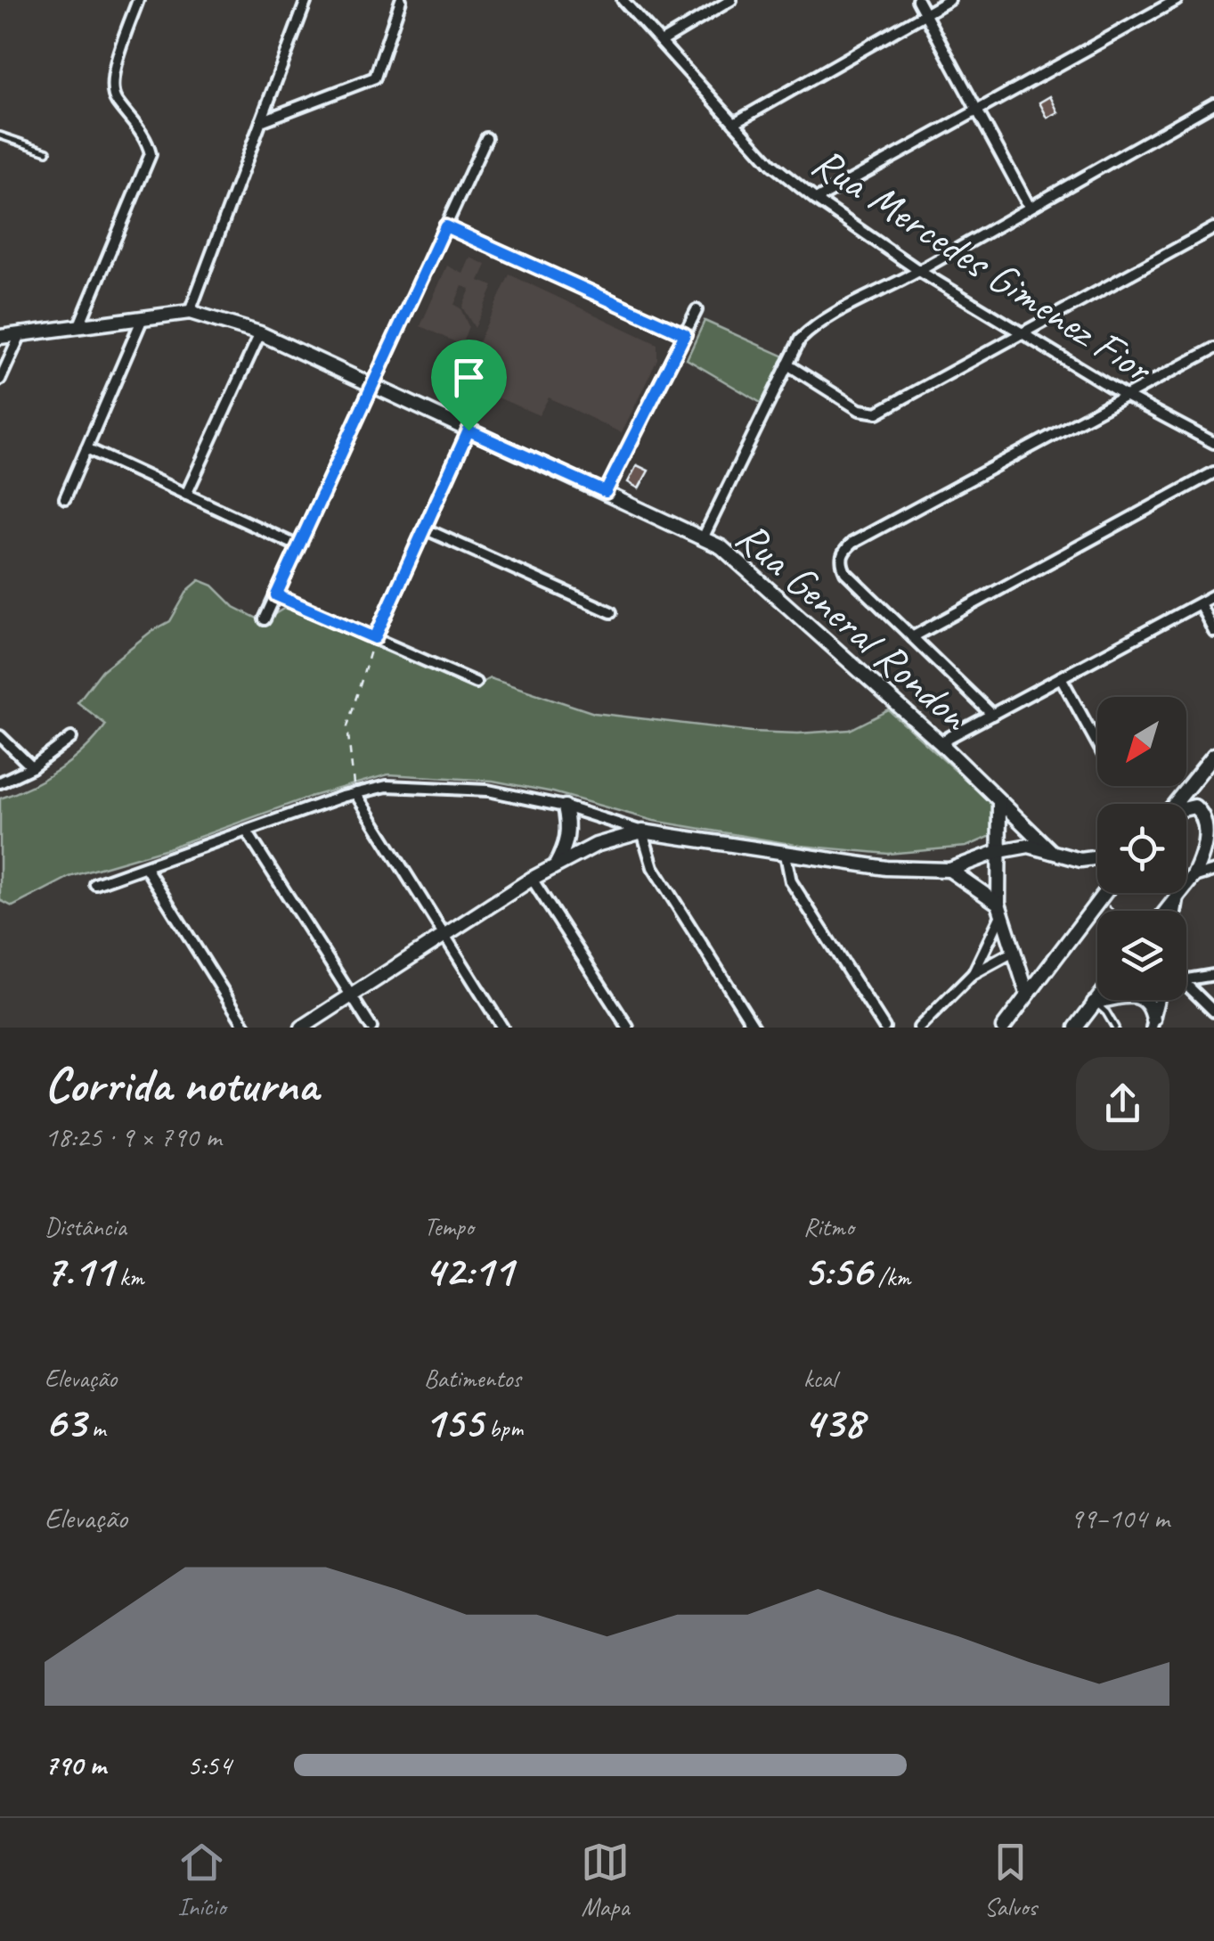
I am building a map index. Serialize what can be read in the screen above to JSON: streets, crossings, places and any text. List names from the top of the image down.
{
  "streets": {
    "street": ["Rua Mercedes Gimenez Fior", "Rua General Rondon"]
  },
  "north": "bottom left",
  "page": {
    "heading": ["Corrida noturna", "18:25 · 9 × 790 m"],
    "stats": [
      ["Distância", "7.11 km"],
      ["Tempo", "42:11"],
      ["Ritmo", "5:56 /km"],
      ["Elevação", "63 m"],
      ["Batimentos", "155 bpm"],
      ["kcal", "438"]
    ],
    "chart": ["Elevação", "99–104 m"],
    "list": [
      {
        "name": "790 m",
        "note": "5:54"
      }
    ],
    "tabs": ["Início", "Mapa", "Salvos"]
  }
}
